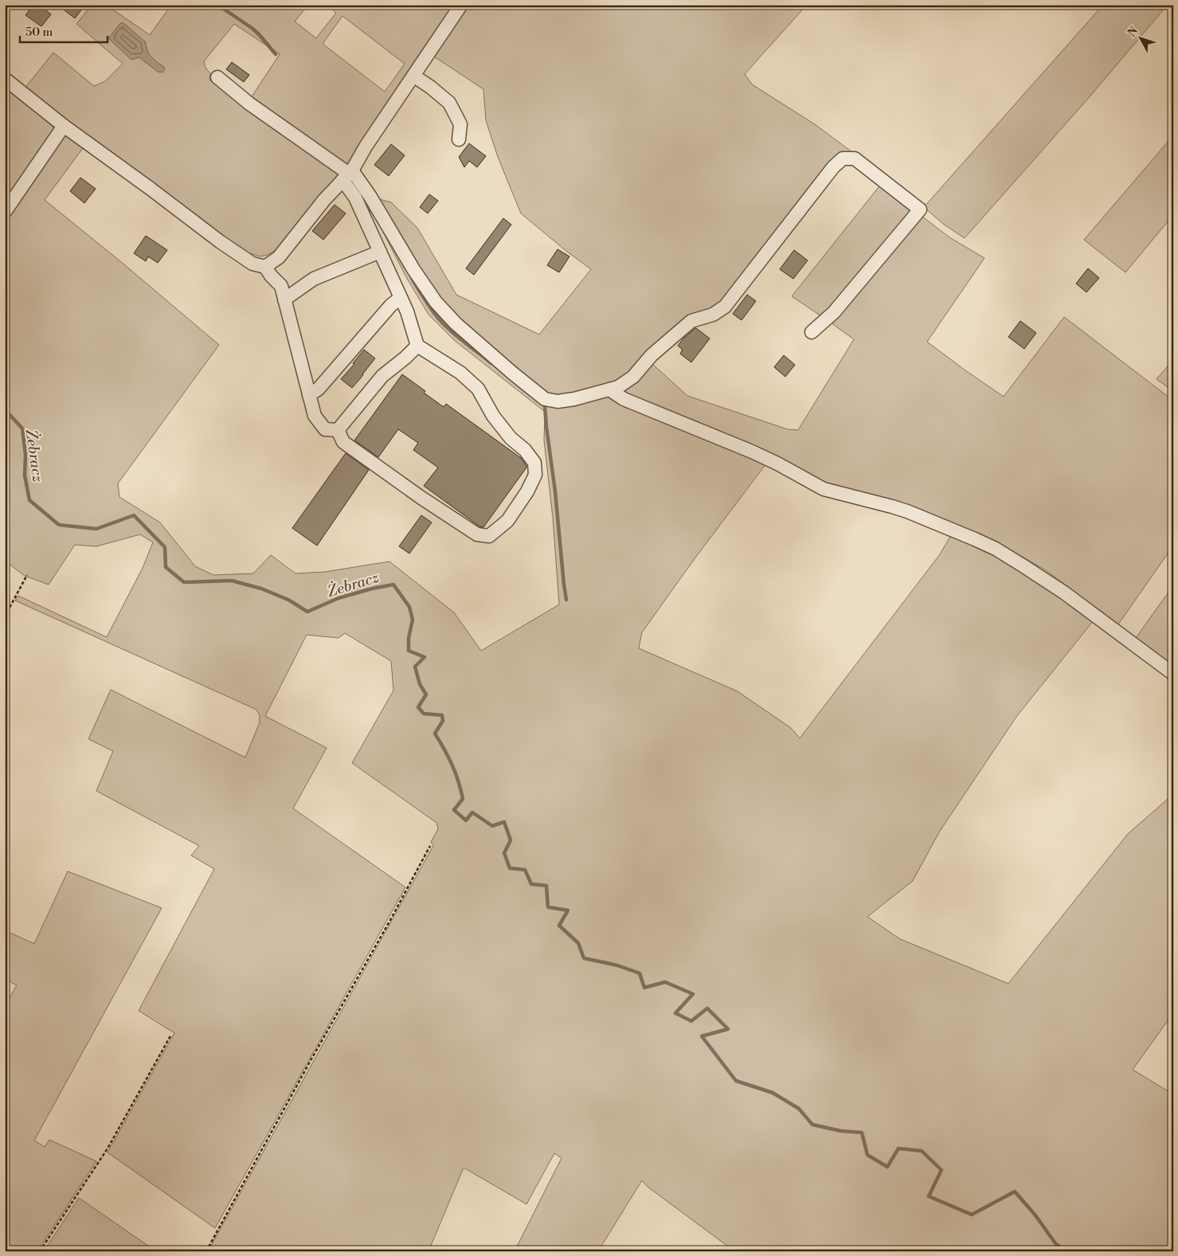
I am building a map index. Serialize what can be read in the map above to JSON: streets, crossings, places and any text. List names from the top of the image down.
{
  "water": ["Żebracz"],
  "scale_bar": "50 m",
  "north": "top left"
}
